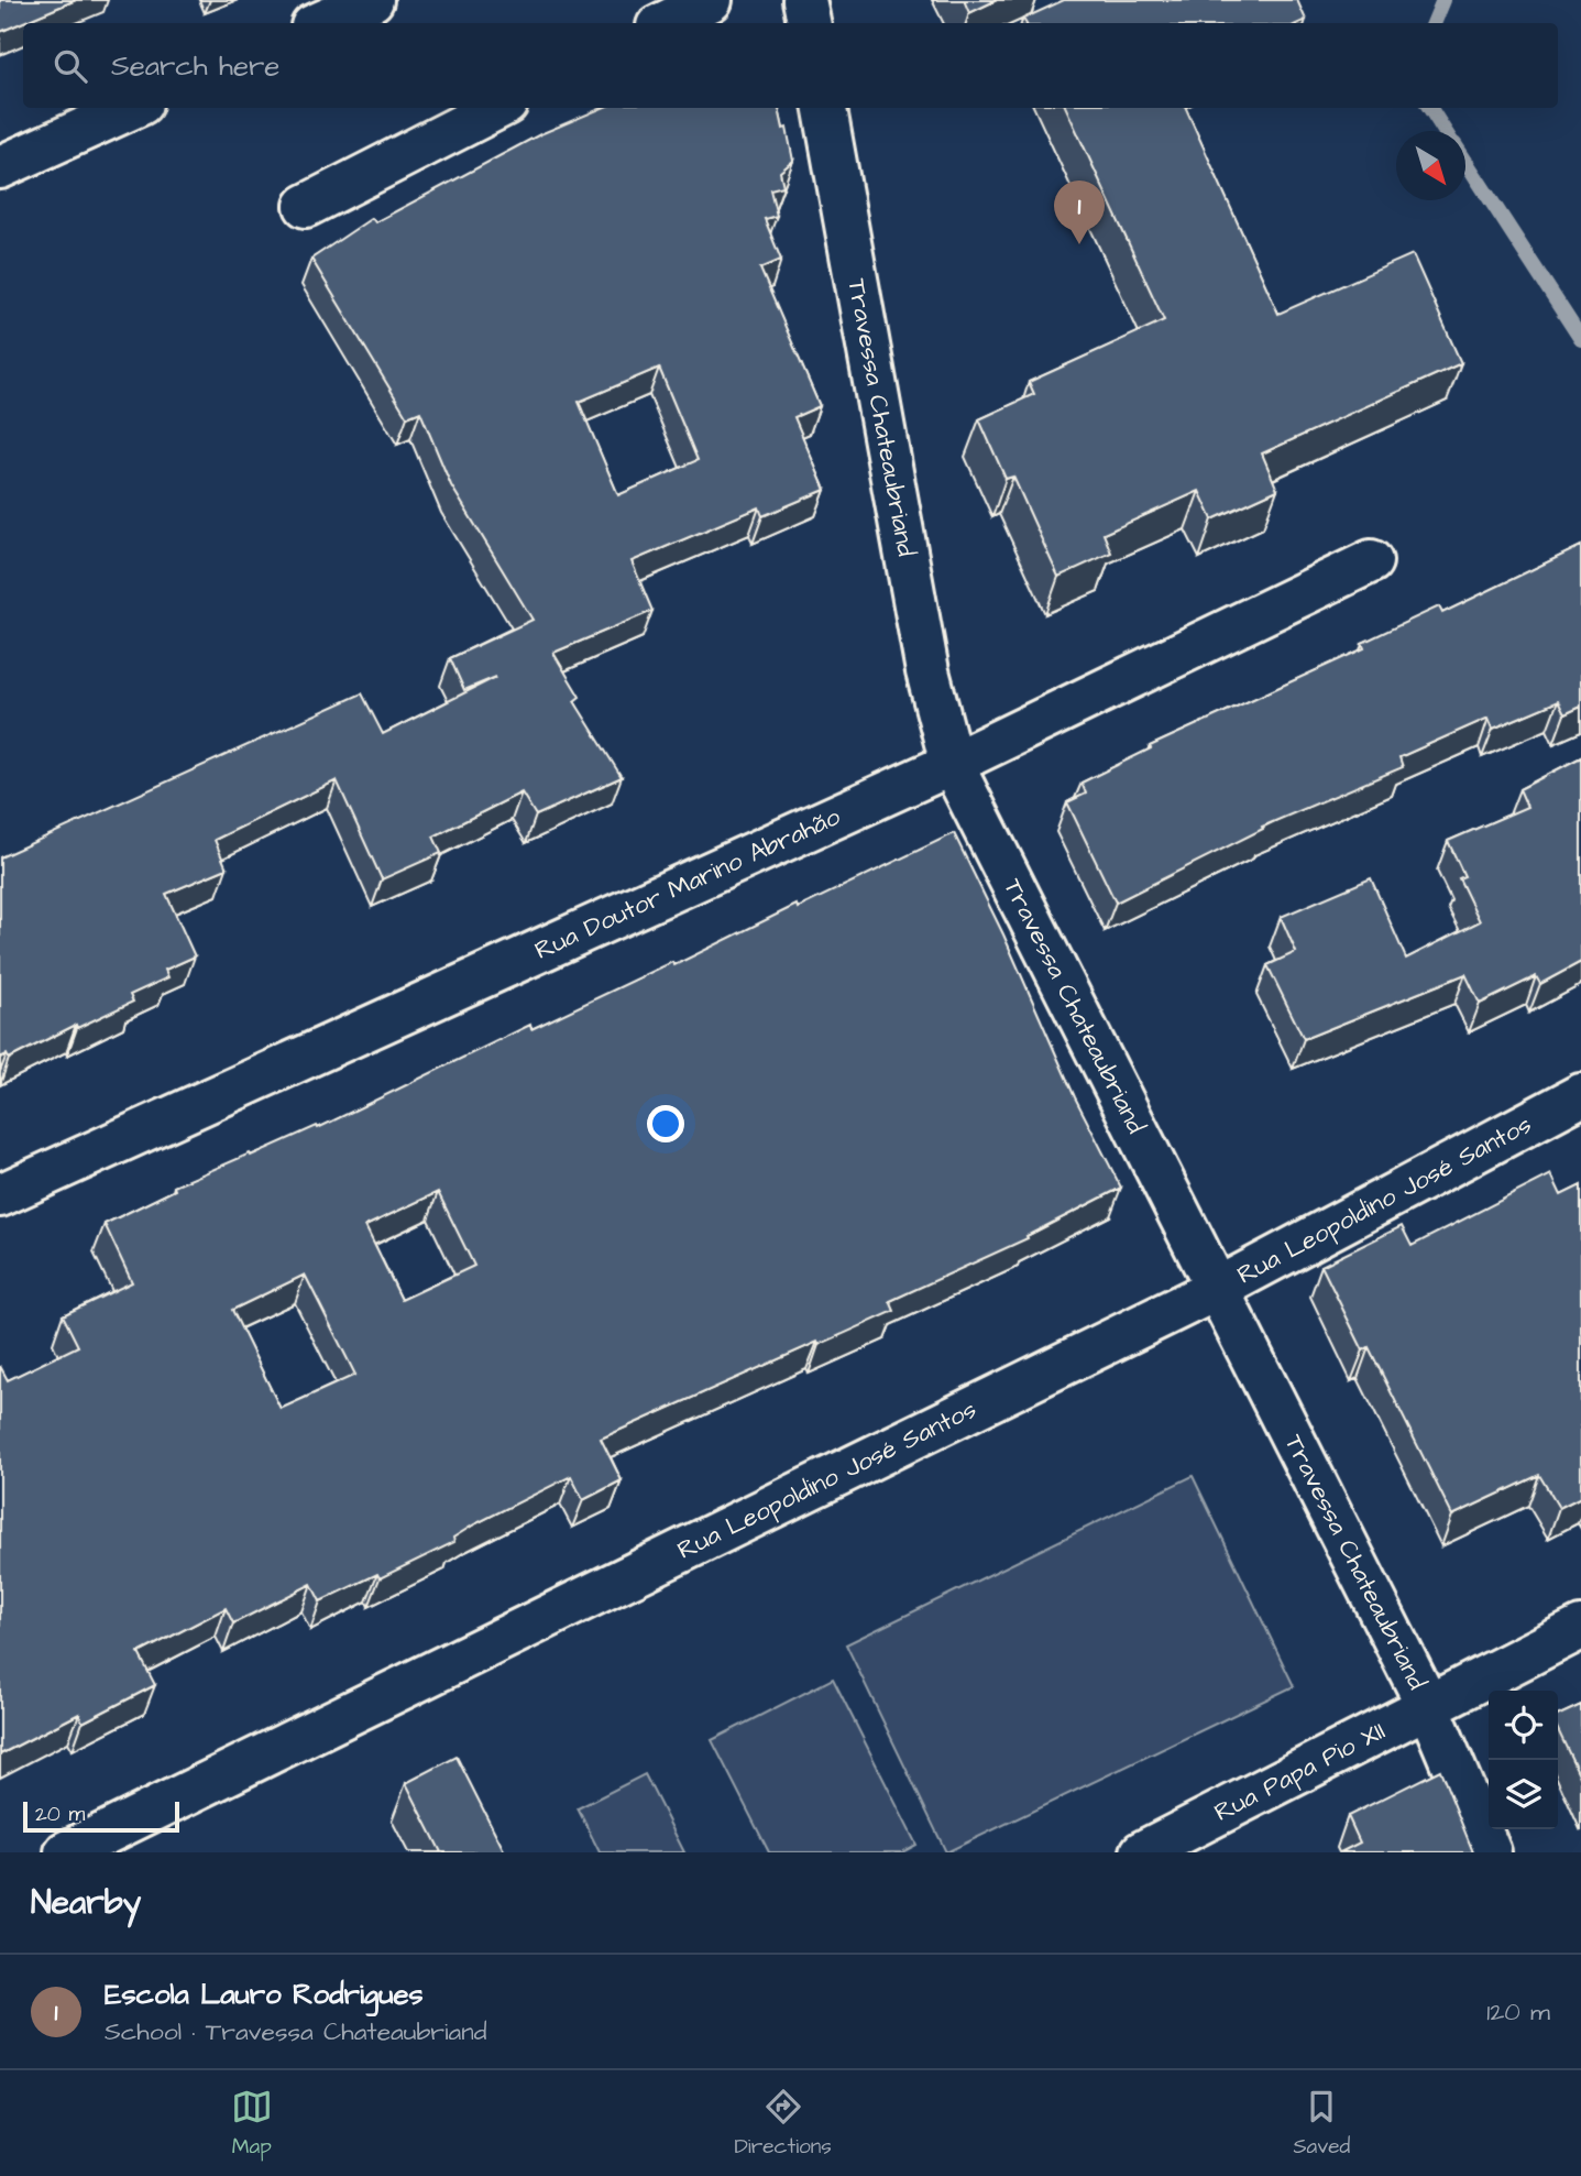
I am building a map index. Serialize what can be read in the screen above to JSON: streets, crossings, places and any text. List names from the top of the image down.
{
  "streets": {
    "street": [
      "Travessa Chateaubriand",
      "Rua Doutor Marino Abrahão",
      "Rua Leopoldino José Santos",
      "Rua Papa Pio XII"
    ]
  },
  "crossings": [
    ["Travessa Chateaubriand", "Rua Doutor Marino Abrahão"],
    ["Travessa Chateaubriand", "Rua Leopoldino José Santos"],
    ["Travessa Chateaubriand", "Rua Papa Pio XII"]
  ],
  "scale_bar": "20 m",
  "north": "bottom right",
  "page": {
    "search": "Search here",
    "pins": "1",
    "scale": "20 m",
    "heading": "Nearby",
    "list": [
      {
        "mark": "1",
        "name": "Escola Lauro Rodrigues",
        "note": "School · Travessa Chateaubriand",
        "value": "120 m"
      }
    ],
    "nav": ["Map", "Directions", "Saved"]
  }
}
